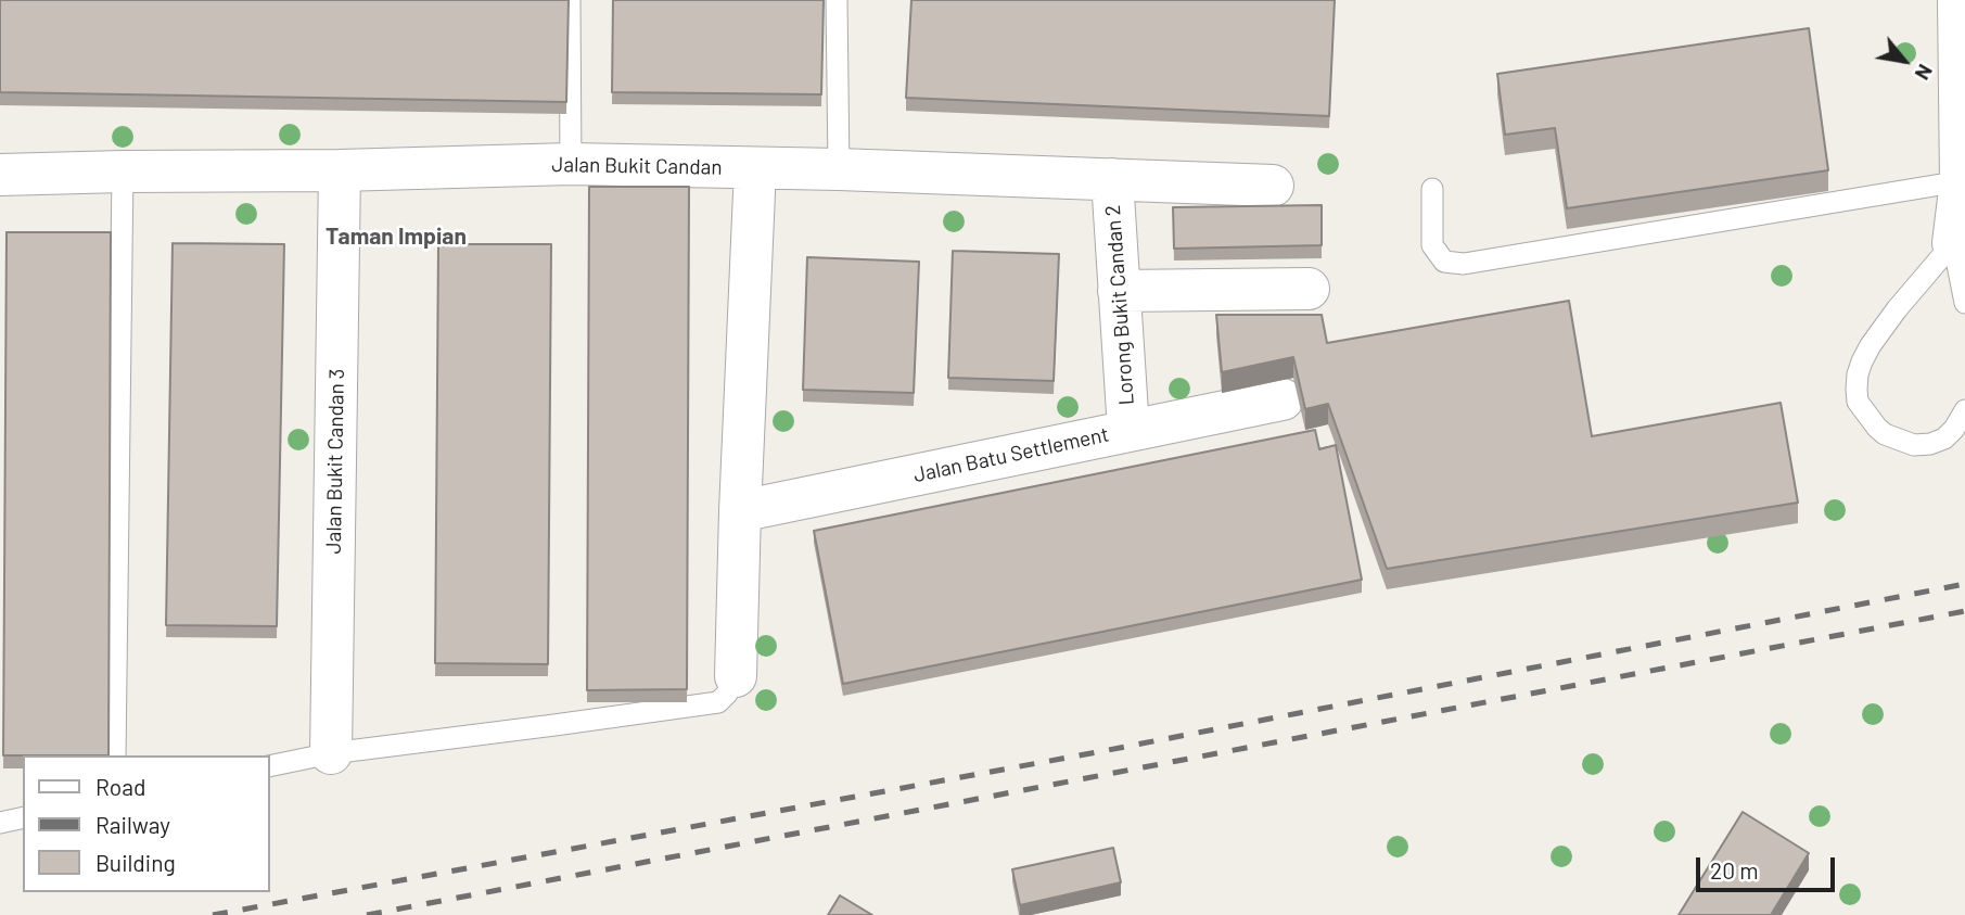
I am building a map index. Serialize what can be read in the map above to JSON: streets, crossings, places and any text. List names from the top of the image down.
{
  "streets": {
    "street": [
      "Jalan Bukit Candan",
      "Lorong Bukit Candan 2",
      "Jalan Batu Settlement",
      "Jalan Bukit Candan 3"
    ]
  },
  "crossings": [
    ["Jalan Bukit Candan", "Lorong Bukit Candan 2"],
    ["Jalan Bukit Candan", "Jalan Bukit Candan 3"],
    ["Lorong Bukit Candan 2", "Jalan Batu Settlement"]
  ],
  "districts": ["Taman Impian"],
  "legend": ["Road", "Railway", "Building"],
  "scale_bar": "20 m",
  "north": "bottom right"
}
